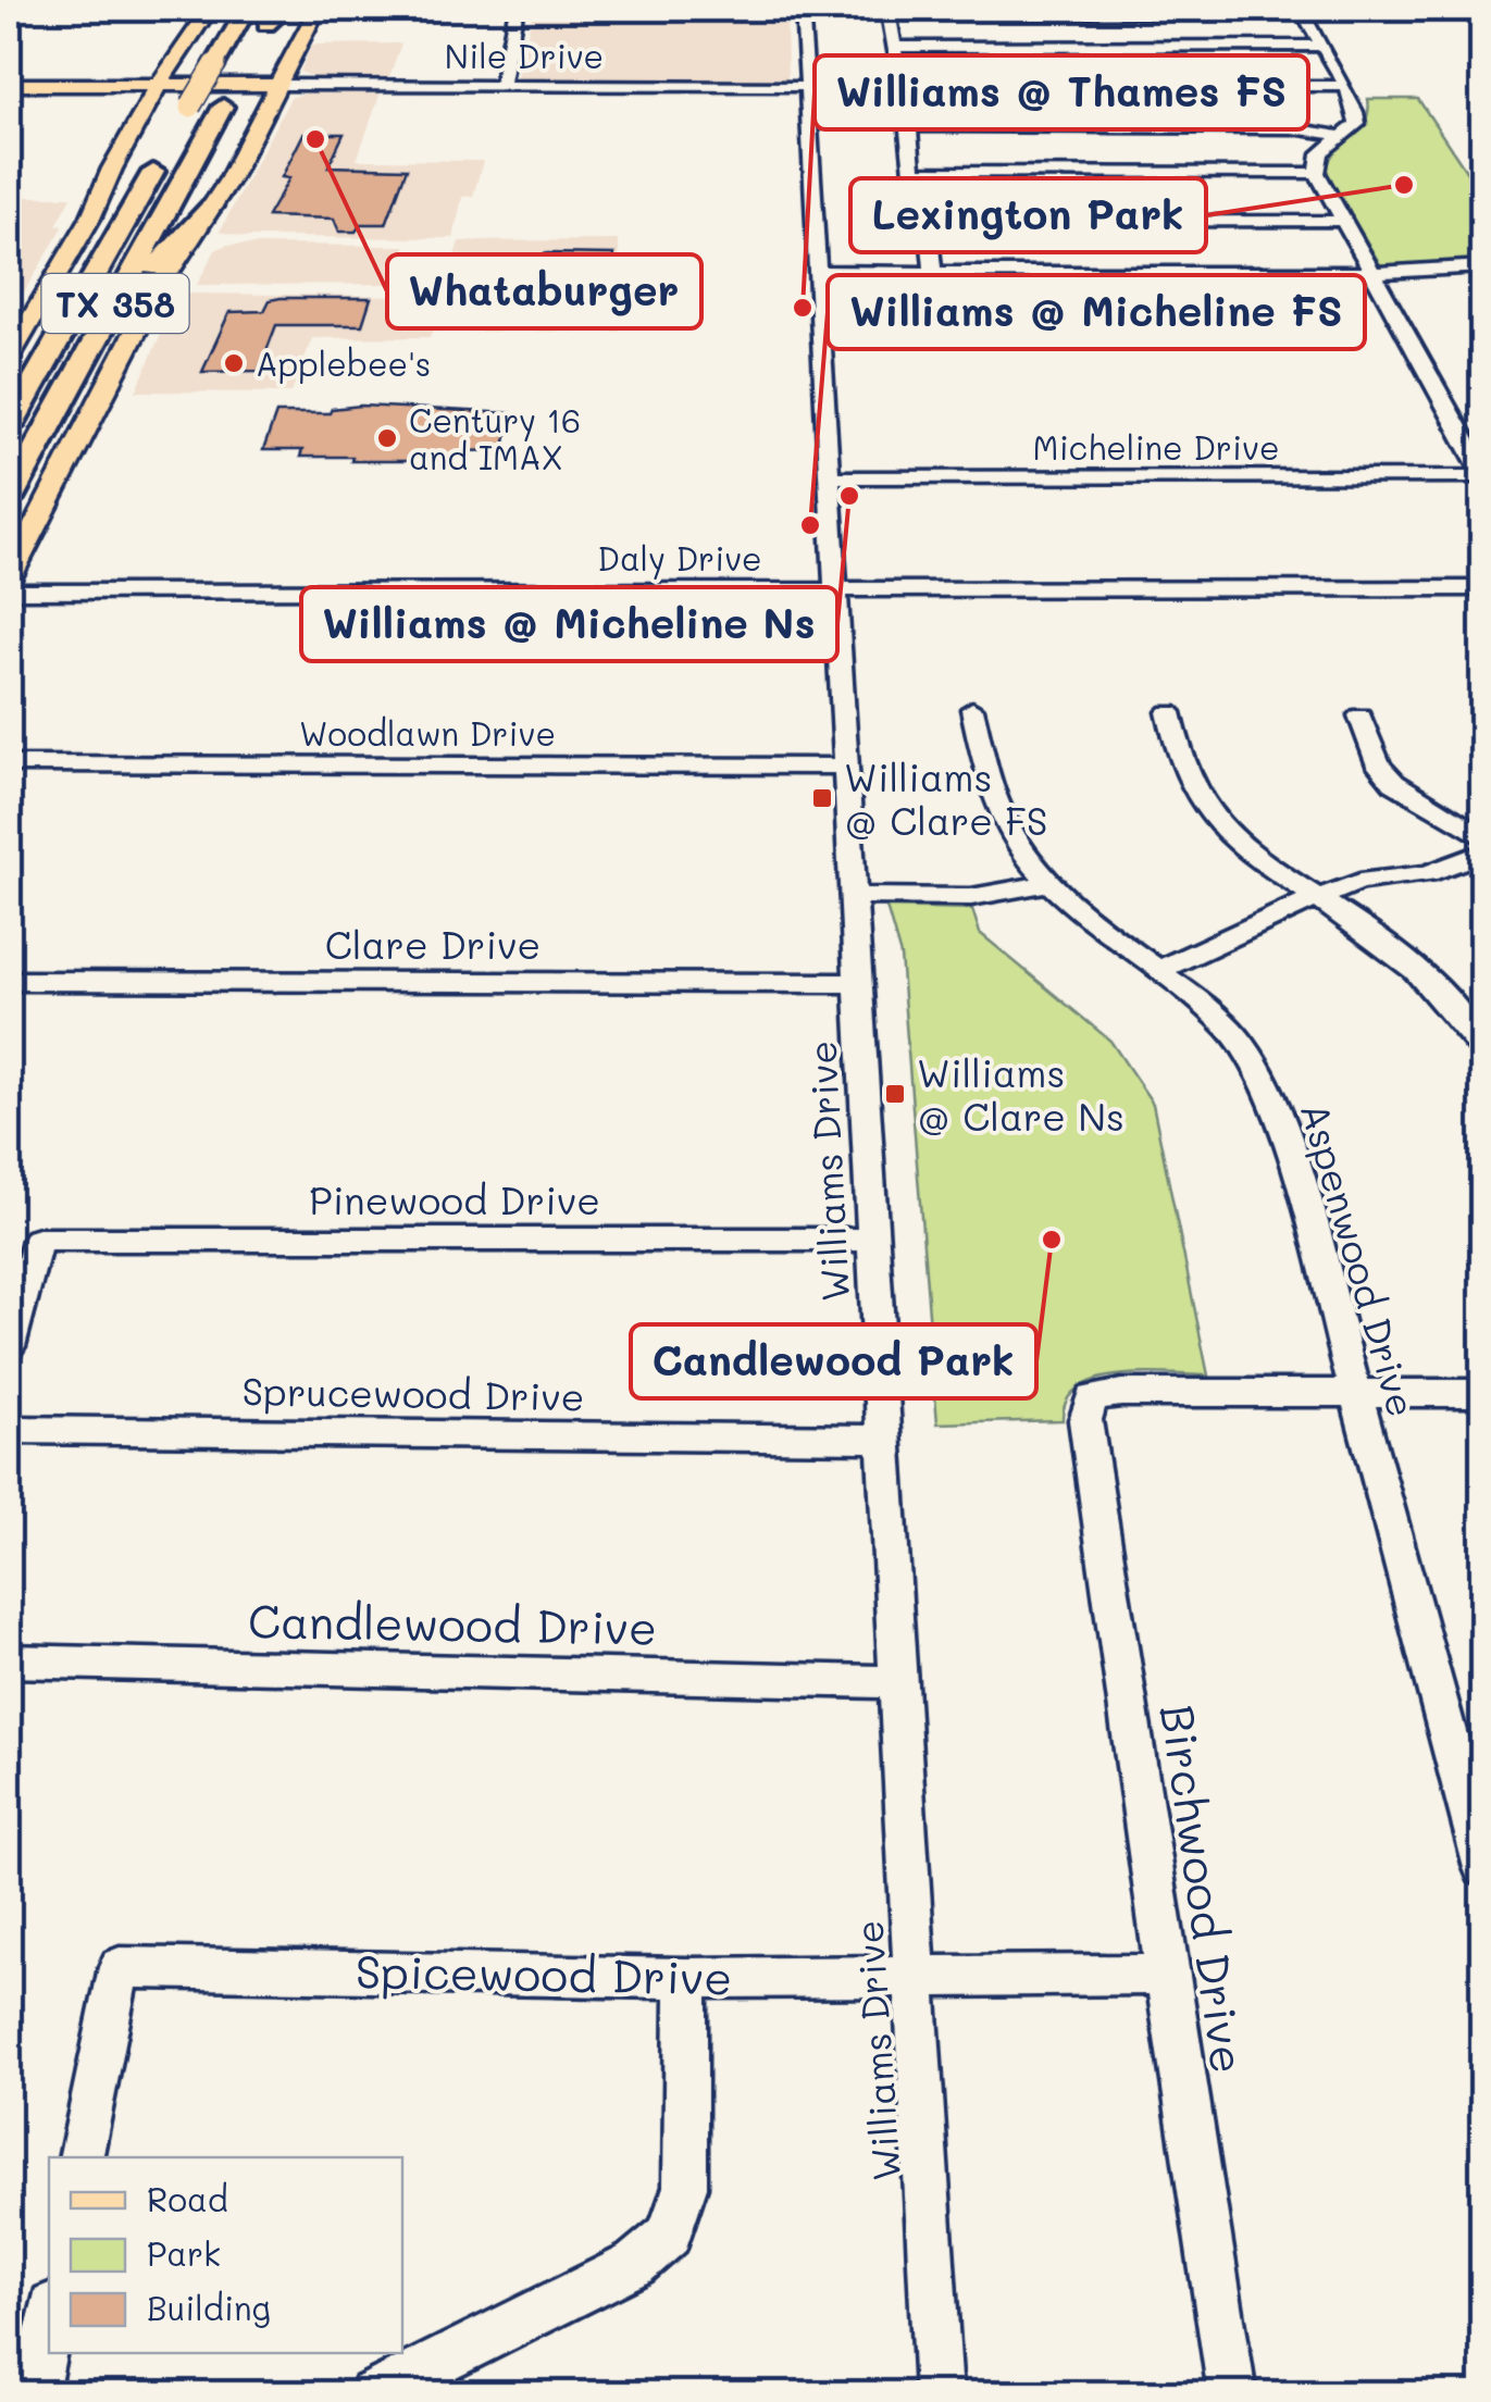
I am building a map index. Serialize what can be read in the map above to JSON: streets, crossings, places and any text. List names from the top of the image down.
{
  "streets": {
    "highway": ["TX 358"],
    "main road": ["Nile Drive"],
    "street": [
      "Micheline Drive",
      "Daly Drive",
      "Woodlawn Drive",
      "Clare Drive",
      "Williams Drive",
      "Pinewood Drive",
      "Aspenwood Drive",
      "Sprucewood Drive",
      "Candlewood Drive",
      "Birchwood Drive",
      "Spicewood Drive"
    ]
  },
  "crossings": [
    ["Nile Drive", "Williams Drive"],
    ["Micheline Drive", "Williams Drive"],
    ["Daly Drive", "Williams Drive"],
    ["Woodlawn Drive", "Williams Drive"],
    ["Clare Drive", "Williams Drive"],
    ["Williams Drive", "Pinewood Drive"],
    ["Williams Drive", "Sprucewood Drive"],
    ["Williams Drive", "Candlewood Drive"],
    ["Williams Drive", "Spicewood Drive"],
    ["Aspenwood Drive", "Birchwood Drive"],
    ["Birchwood Drive", "Spicewood Drive"]
  ],
  "places": {
    "other": [
      "Whataburger",
      "Lexington Park",
      "Williams @ Thames FS",
      "Applebee's",
      "Century 16 and IMAX",
      "Williams @ Micheline Ns",
      "Williams @ Micheline FS",
      "Candlewood Park"
    ],
    "transit": ["Williams @ Clare FS", "Williams @ Clare Ns"]
  },
  "legend": ["Road", "Park", "Building"]
}
